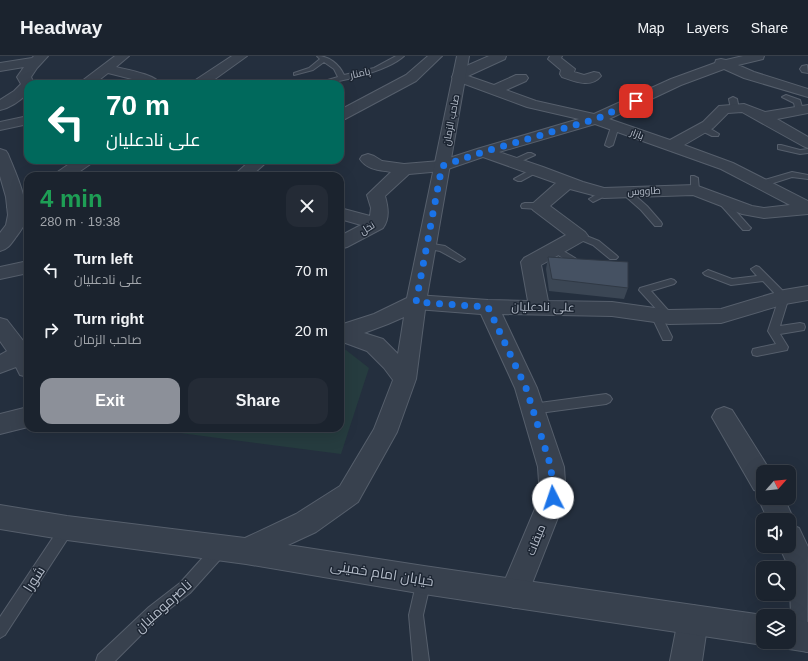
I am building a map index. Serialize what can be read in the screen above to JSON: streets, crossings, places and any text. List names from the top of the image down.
{
  "streets": {
    "street": [
      "صاحب الزمان",
      "بازار",
      "طاووس",
      "نخل",
      "علی نادعلیان",
      "میقات",
      "خیابان امام خمینی"
    ],
    "lane": ["پامنار", "شورا", "ناصرمومنیان"]
  },
  "crossings": [
    ["صاحب الزمان", "بازار"],
    ["صاحب الزمان", "علی نادعلیان"],
    ["صاحب الزمان", "خیابان امام خمینی"],
    ["صاحب الزمان", "ناصرمومنیان"],
    ["بازار", "طاووس"],
    ["علی نادعلیان", "میقات"],
    ["میقات", "خیابان امام خمینی"],
    ["خیابان امام خمینی", "شورا"],
    ["خیابان امام خمینی", "ناصرمومنیان"]
  ],
  "north": "top right",
  "page": {
    "header": "Headway",
    "nav": ["Map", "Layers", "Share"],
    "turn": ["70 m", "علی نادعلیان"],
    "heading": ["4 min", "280 m · 19:38"],
    "list": [
      {
        "name": "Turn left",
        "note": "علی نادعلیان",
        "value": "70 m"
      },
      {
        "name": "Turn right",
        "note": "صاحب الزمان",
        "value": "20 m"
      }
    ],
    "buttons": ["Exit", "Share"]
  }
}
